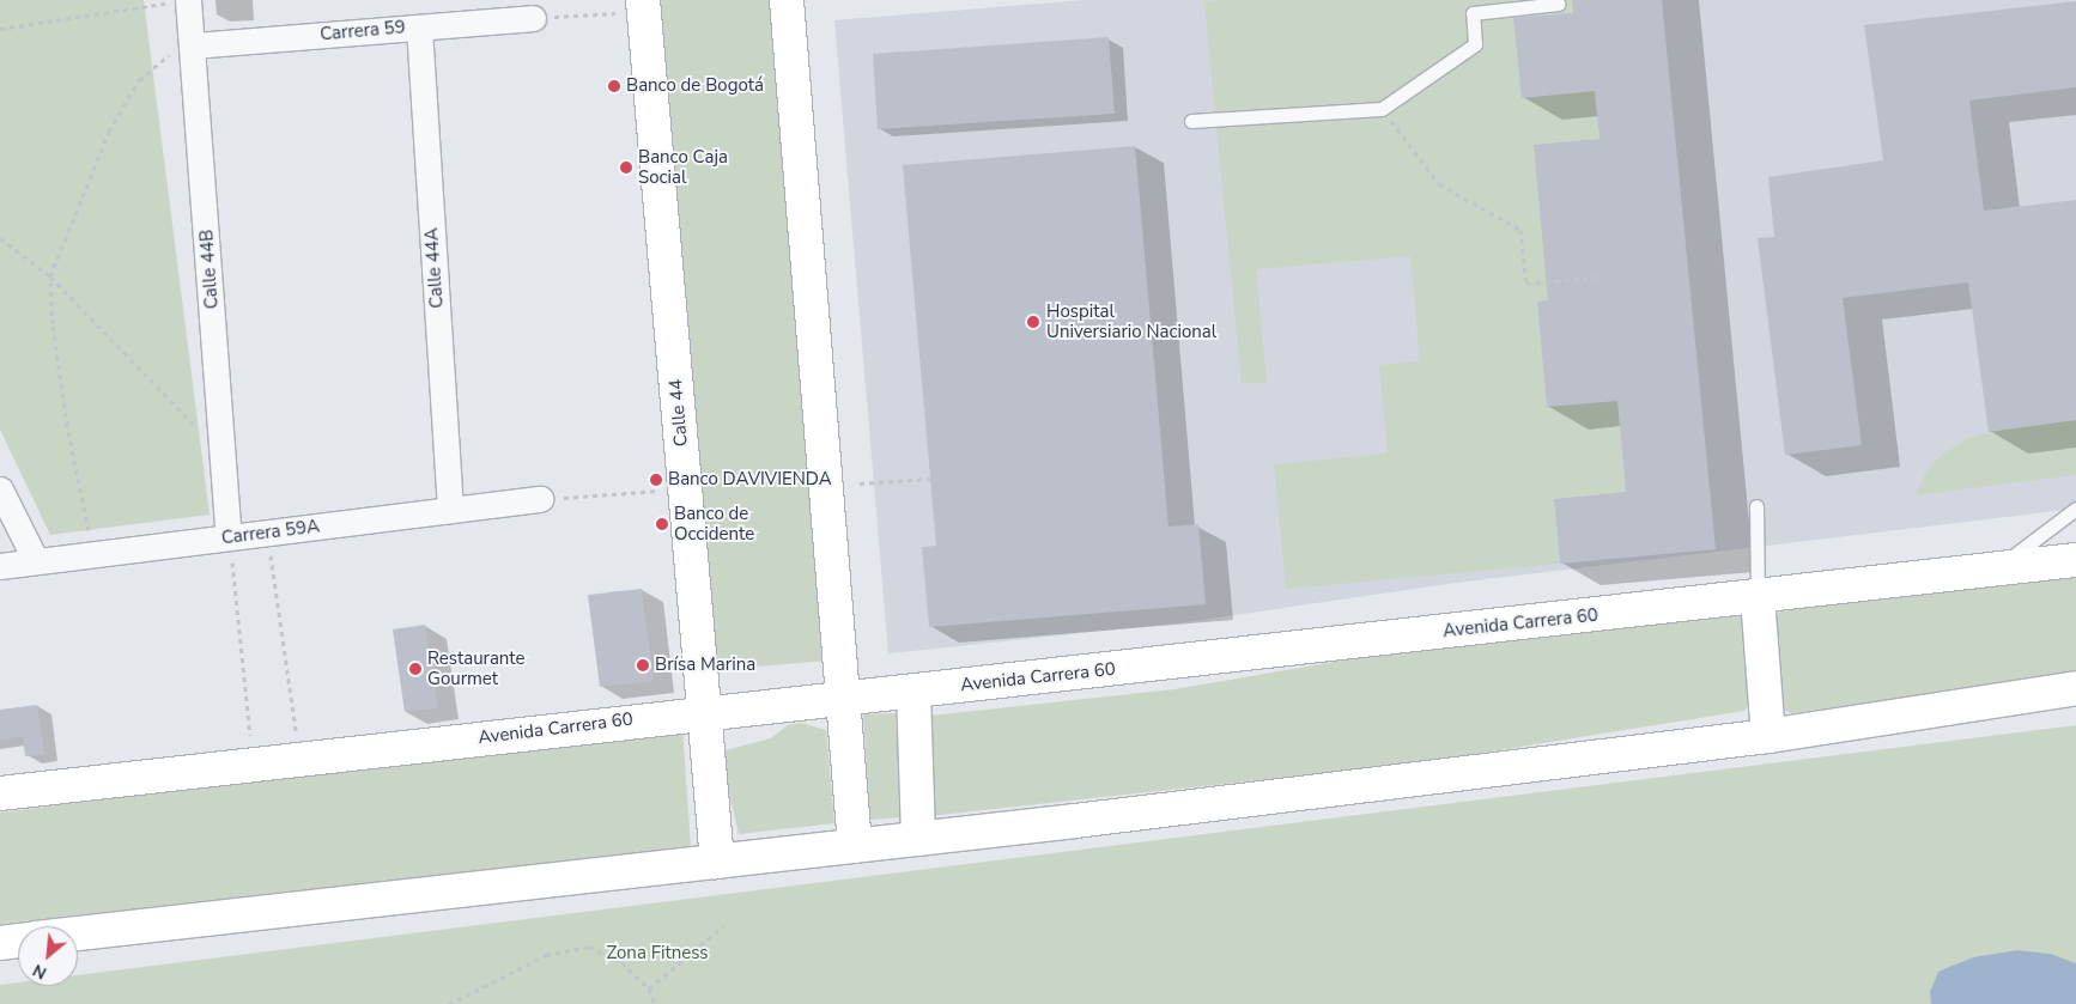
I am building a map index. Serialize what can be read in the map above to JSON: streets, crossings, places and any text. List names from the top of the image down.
{
  "streets": {
    "main road": ["Calle 44", "Avenida Carrera 60"],
    "street": [
      "Carrera 59",
      "Calle 44A",
      "Calle 44B",
      "Carrera 59A"
    ]
  },
  "crossings": [
    ["Carrera 59", "Calle 44A"],
    ["Carrera 59", "Calle 44B"],
    ["Calle 44A", "Carrera 59A"],
    ["Calle 44B", "Carrera 59A"],
    ["Calle 44", "Avenida Carrera 60"]
  ],
  "parks": ["Zona Fitness"],
  "places": [
    "Banco de Bogotá",
    "Banco Caja Social",
    "Hospital Universiario Nacional",
    "Banco DAVIVIENDA",
    "Banco de Occidente",
    "Brísa Marina",
    "Restaurante Gourmet"
  ],
  "north": "bottom left"
}
